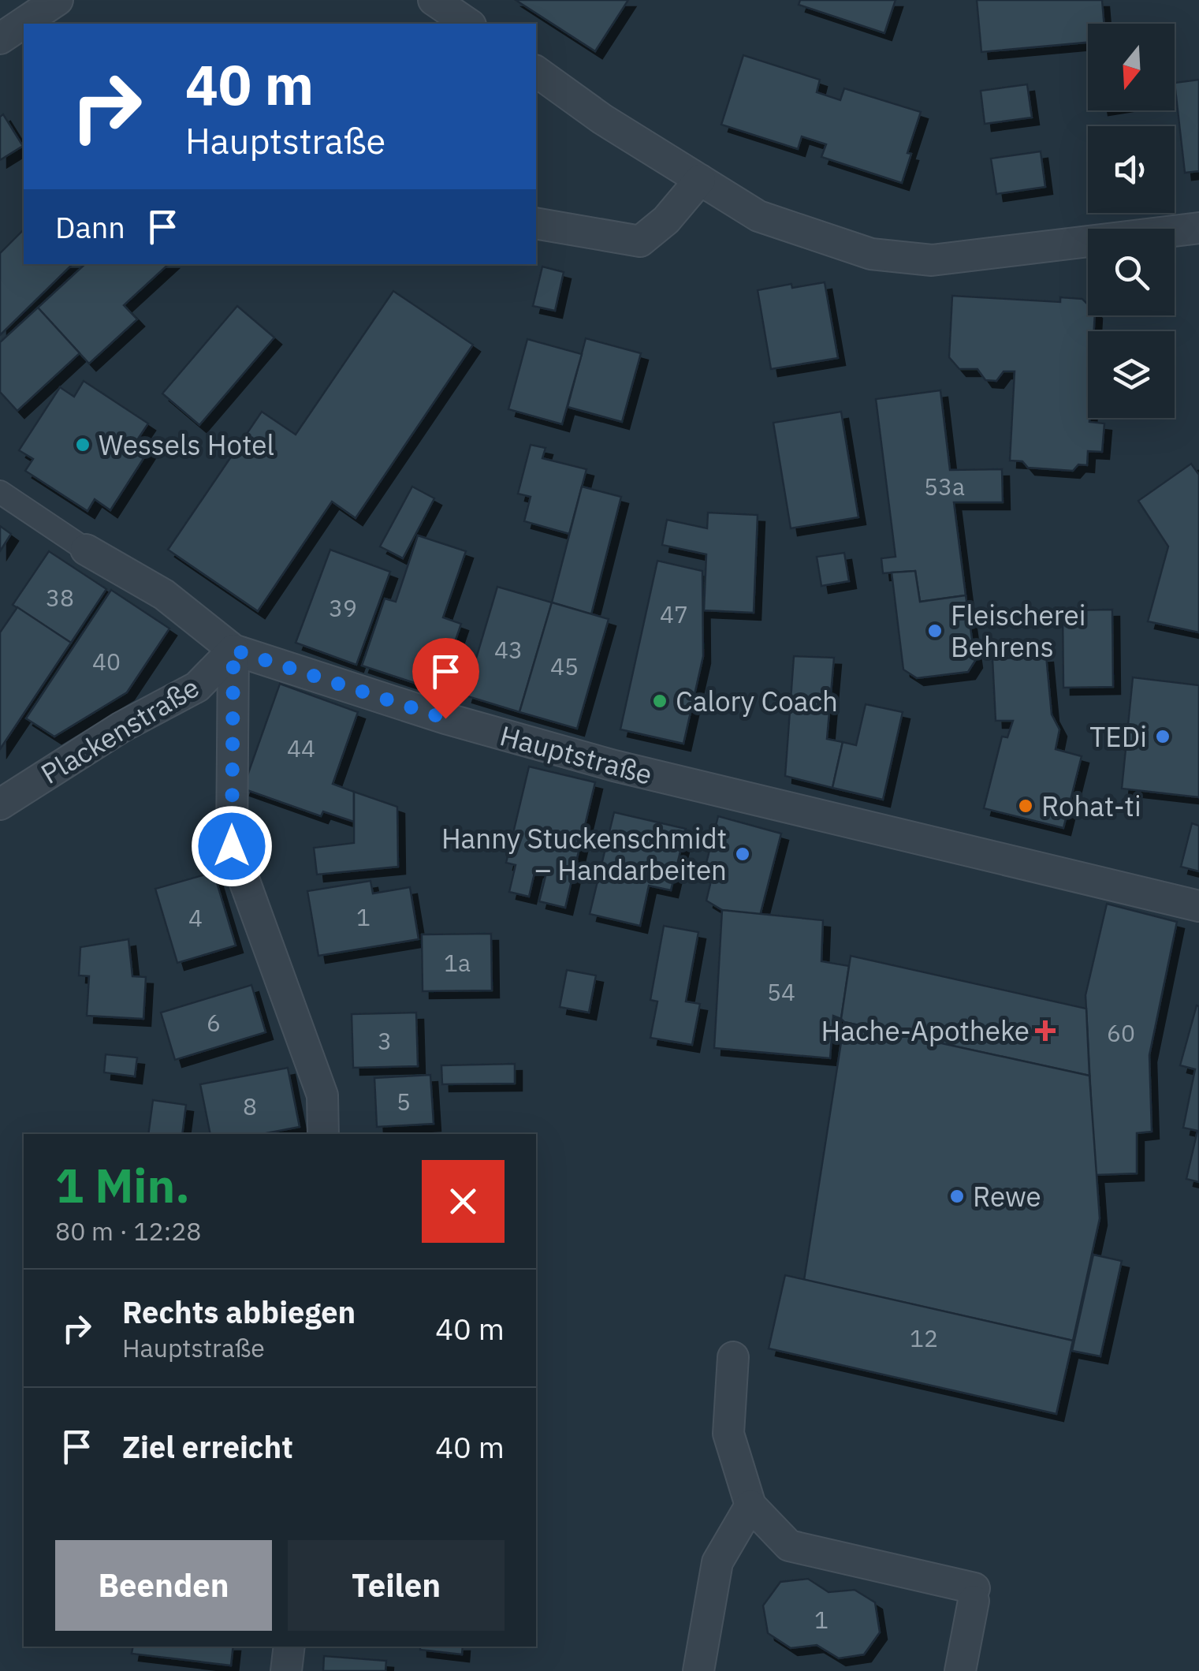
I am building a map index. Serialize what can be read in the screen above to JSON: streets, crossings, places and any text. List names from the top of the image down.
{
  "streets": {
    "street": ["Plackenstraße", "Hauptstraße"]
  },
  "crossings": [
    ["Plackenstraße", "Hauptstraße"]
  ],
  "places": {
    "other": [
      "Wessels Hotel",
      "Fleischerei Behrens",
      "Calory Coach",
      "TEDi",
      "Rohat-ti",
      "Hanny Stuckenschmidt – Handarbeiten",
      "Rewe"
    ],
    "health": ["Hache-Apotheke"]
  },
  "house_numbers": [
    "53a",
    "38",
    "39",
    "47",
    "43",
    "40",
    "45",
    "44",
    "1",
    "4",
    "1a",
    "54",
    "6",
    "60",
    "3",
    "5",
    "8",
    "12",
    "1"
  ],
  "north": "bottom",
  "page": {
    "turn": ["40 m", "Hauptstraße"],
    "then": "Dann",
    "heading": ["1 Min.", "80 m · 12:28"],
    "list": [
      {
        "name": "Rechts abbiegen",
        "note": "Hauptstraße",
        "value": "40 m"
      },
      {
        "name": "Ziel erreicht",
        "value": "40 m"
      }
    ],
    "buttons": ["Beenden", "Teilen"]
  }
}
